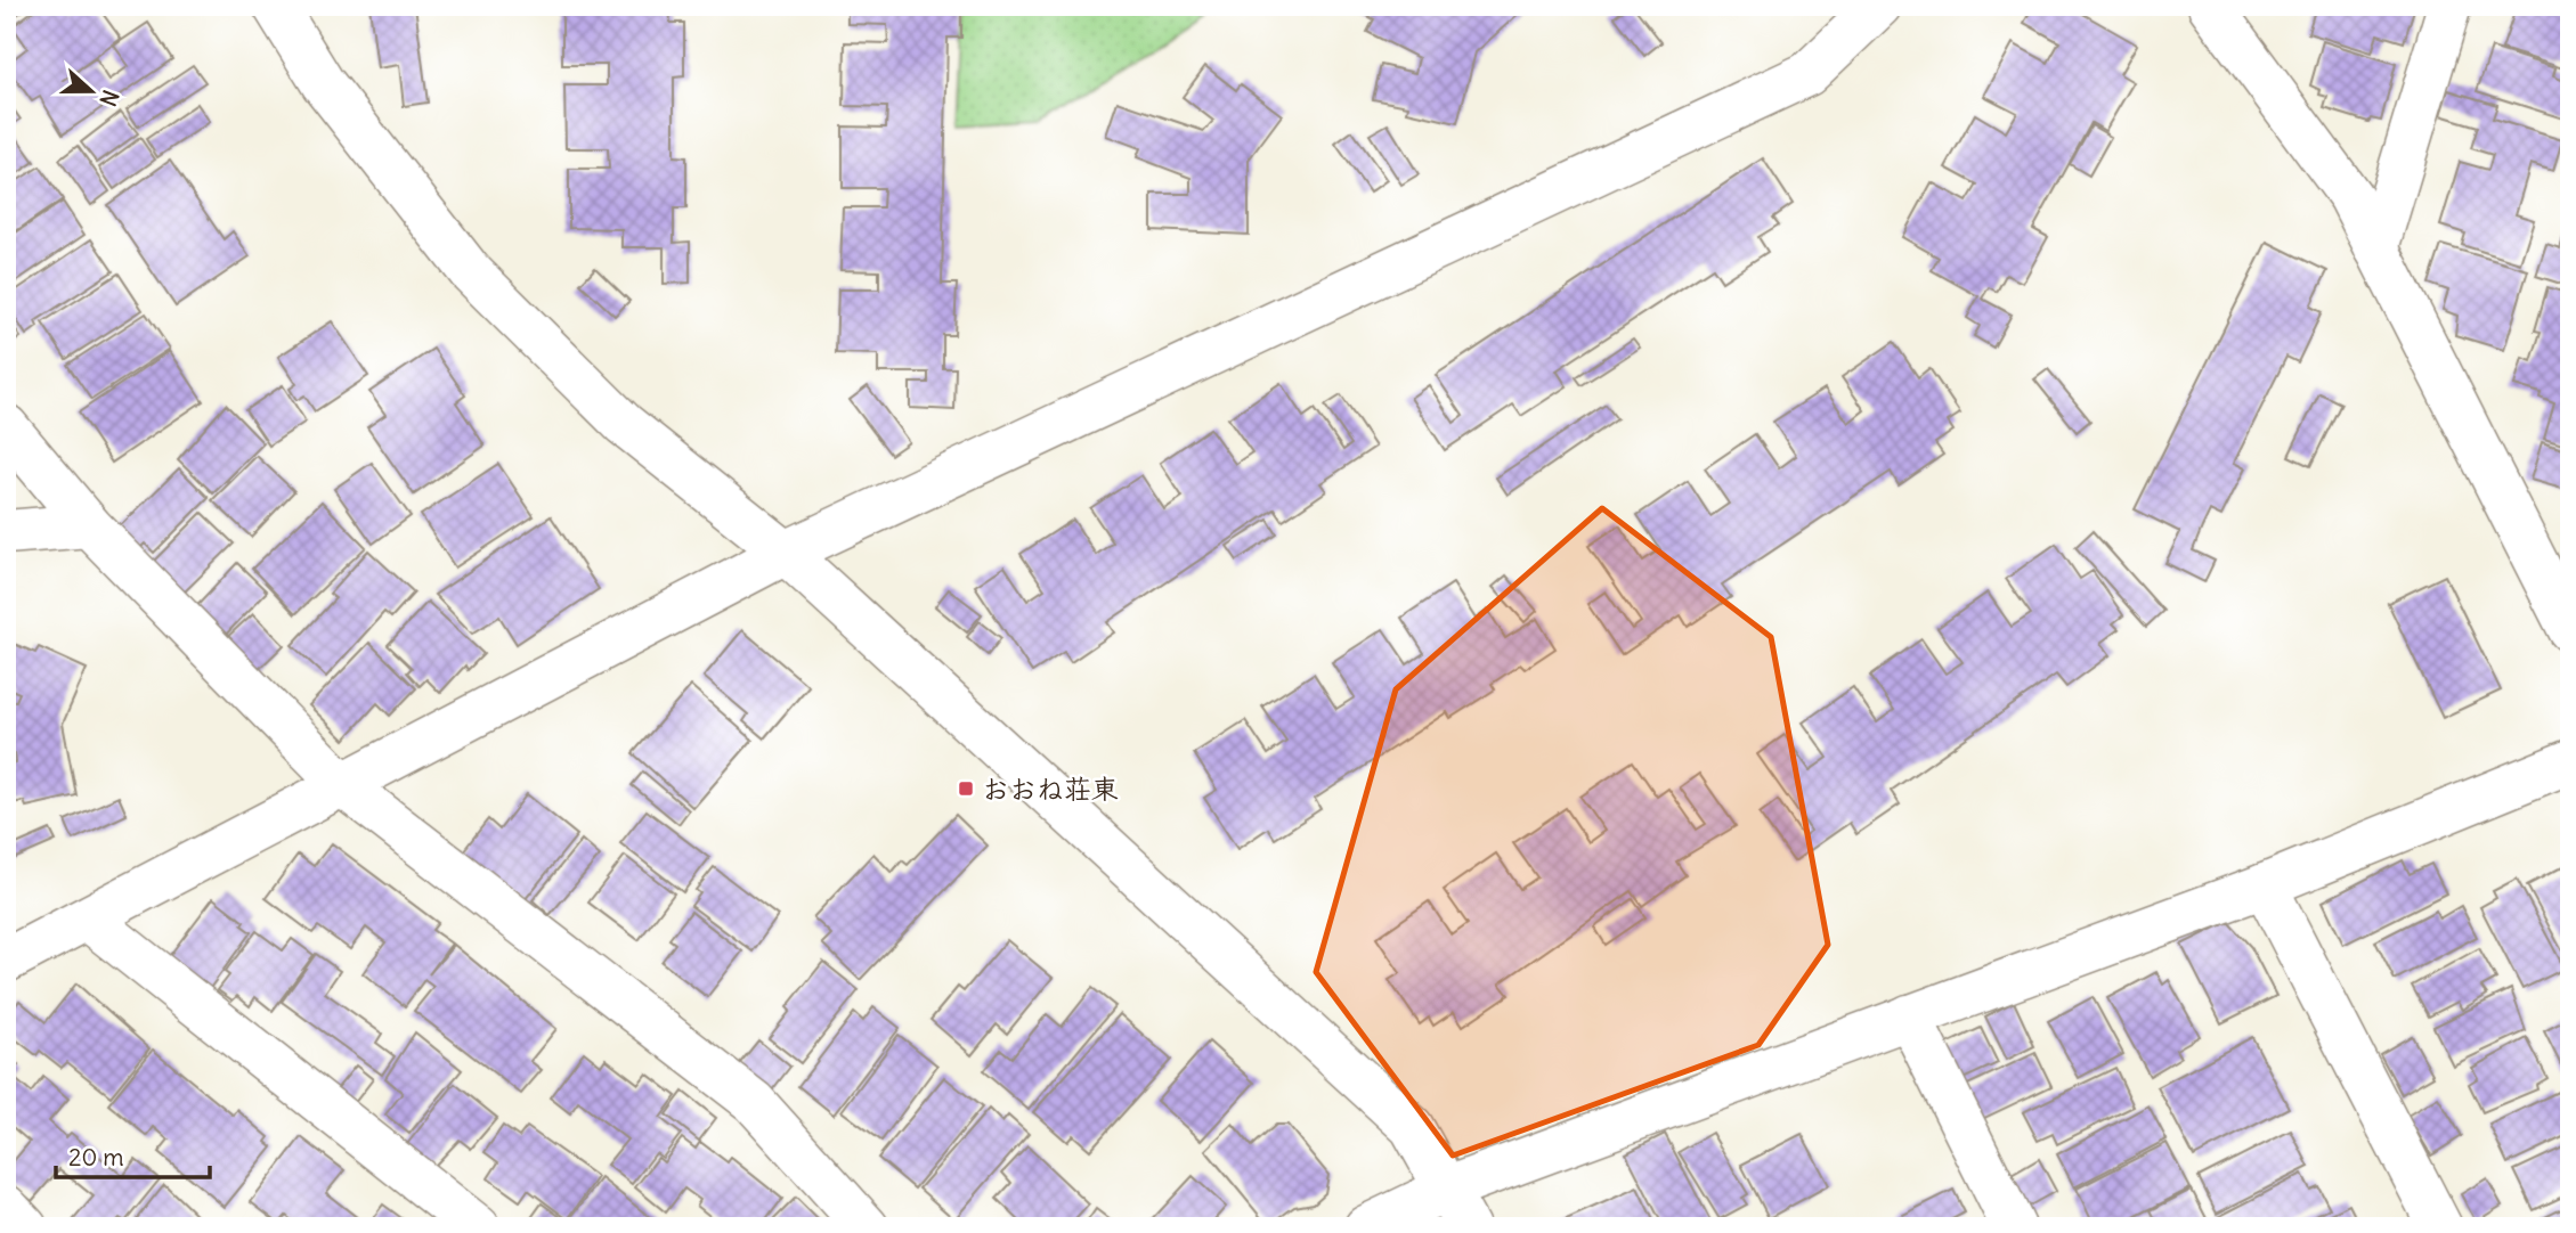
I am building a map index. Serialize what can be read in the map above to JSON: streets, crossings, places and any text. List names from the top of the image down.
{
  "places": {
    "transit": ["おおね荘東"]
  },
  "scale_bar": "20 m",
  "north": "right"
}
